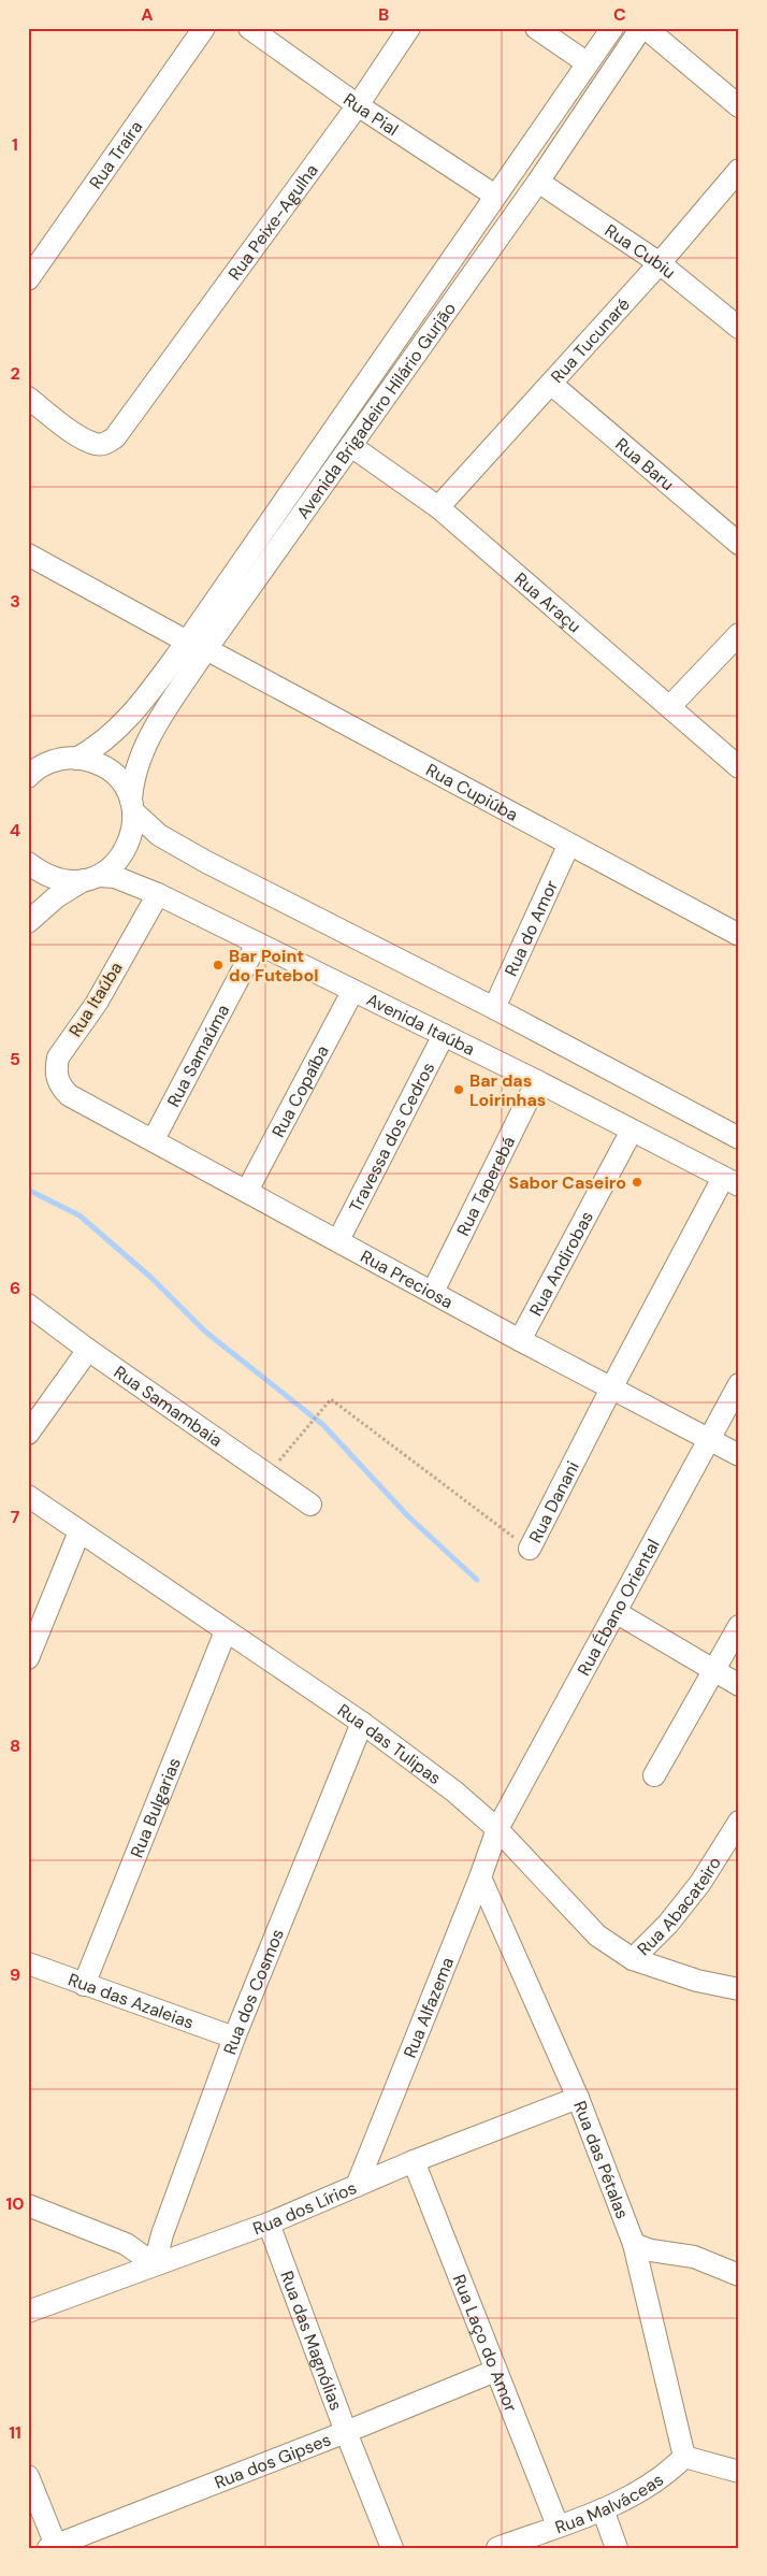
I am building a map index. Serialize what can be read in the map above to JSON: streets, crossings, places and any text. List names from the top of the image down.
{
  "streets": {
    "street": [
      "Rua Pial",
      "Rua Traíra",
      "Rua Peixe-Agulha",
      "Rua Cubiu",
      "Rua Tucunaré",
      "Avenida Brigadeiro Hilário Gurjão",
      "Rua Baru",
      "Rua Araçu",
      "Rua Cupiúba",
      "Rua do Amor",
      "Rua Itaúba",
      "Avenida Itaúba",
      "Rua Samaúma",
      "Rua Copaíba",
      "Travessa dos Cedros",
      "Rua Taperebá",
      "Rua Andirobas",
      "Rua Preciosa",
      "Rua Samambaia",
      "Rua Danani",
      "Rua Ébano Oriental",
      "Rua das Tulipas",
      "Rua Bulgarias",
      "Rua Abacateiro",
      "Rua dos Cosmos",
      "Rua das Azaleias",
      "Rua Alfazema",
      "Rua das Pétalas",
      "Rua dos Lírios",
      "Rua das Magnólias",
      "Rua Laço do Amor",
      "Rua dos Gipses",
      "Rua Malváceas"
    ]
  },
  "crossings": [
    ["Rua Pial", "Rua Peixe-Agulha"],
    ["Rua Pial", "Avenida Brigadeiro Hilário Gurjão"],
    ["Rua Cubiu", "Rua Tucunaré"],
    ["Rua Cubiu", "Avenida Brigadeiro Hilário Gurjão"],
    ["Rua Tucunaré", "Rua Baru"],
    ["Rua Tucunaré", "Rua Araçu"],
    ["Avenida Brigadeiro Hilário Gurjão", "Rua Araçu"],
    ["Avenida Brigadeiro Hilário Gurjão", "Rua Cupiúba"],
    ["Avenida Brigadeiro Hilário Gurjão", "Avenida Itaúba"],
    ["Rua Cupiúba", "Rua do Amor"],
    ["Rua Itaúba", "Avenida Itaúba"],
    ["Rua Itaúba", "Rua Preciosa"],
    ["Avenida Itaúba", "Rua Samaúma"],
    ["Avenida Itaúba", "Rua Copaíba"],
    ["Avenida Itaúba", "Travessa dos Cedros"],
    ["Avenida Itaúba", "Rua Taperebá"],
    ["Avenida Itaúba", "Rua Andirobas"],
    ["Avenida Itaúba", "Rua Danani"],
    ["Rua Samaúma", "Rua Preciosa"],
    ["Rua Copaíba", "Rua Preciosa"],
    ["Travessa dos Cedros", "Rua Preciosa"],
    ["Rua Taperebá", "Rua Preciosa"],
    ["Rua Andirobas", "Rua Preciosa"],
    ["Rua Preciosa", "Rua Danani"],
    ["Rua Preciosa", "Rua Ébano Oriental"],
    ["Rua Samambaia", "Rua Danani"],
    ["Rua Ébano Oriental", "Rua das Tulipas"],
    ["Rua Ébano Oriental", "Rua Alfazema"],
    ["Rua das Tulipas", "Rua Bulgarias"],
    ["Rua das Tulipas", "Rua Abacateiro"],
    ["Rua das Tulipas", "Rua dos Cosmos"],
    ["Rua das Tulipas", "Rua Alfazema"],
    ["Rua Bulgarias", "Rua das Azaleias"],
    ["Rua dos Cosmos", "Rua das Azaleias"],
    ["Rua dos Cosmos", "Rua dos Lírios"],
    ["Rua Alfazema", "Rua das Pétalas"],
    ["Rua Alfazema", "Rua dos Lírios"],
    ["Rua das Pétalas", "Rua dos Lírios"],
    ["Rua das Pétalas", "Rua Malváceas"],
    ["Rua dos Lírios", "Rua das Magnólias"],
    ["Rua dos Lírios", "Rua Laço do Amor"],
    ["Rua das Magnólias", "Rua dos Gipses"],
    ["Rua Laço do Amor", "Rua dos Gipses"],
    ["Rua Laço do Amor", "Rua Malváceas"]
  ],
  "places": ["Bar Point do Futebol", "Bar das Loirinhas", "Sabor Caseiro"],
  "grid": {
    "columns": ["A", "B", "C"],
    "rows": [
      "1",
      "2",
      "3",
      "4",
      "5",
      "6",
      "7",
      "8",
      "9",
      "10",
      "11"
    ]
  }
}
